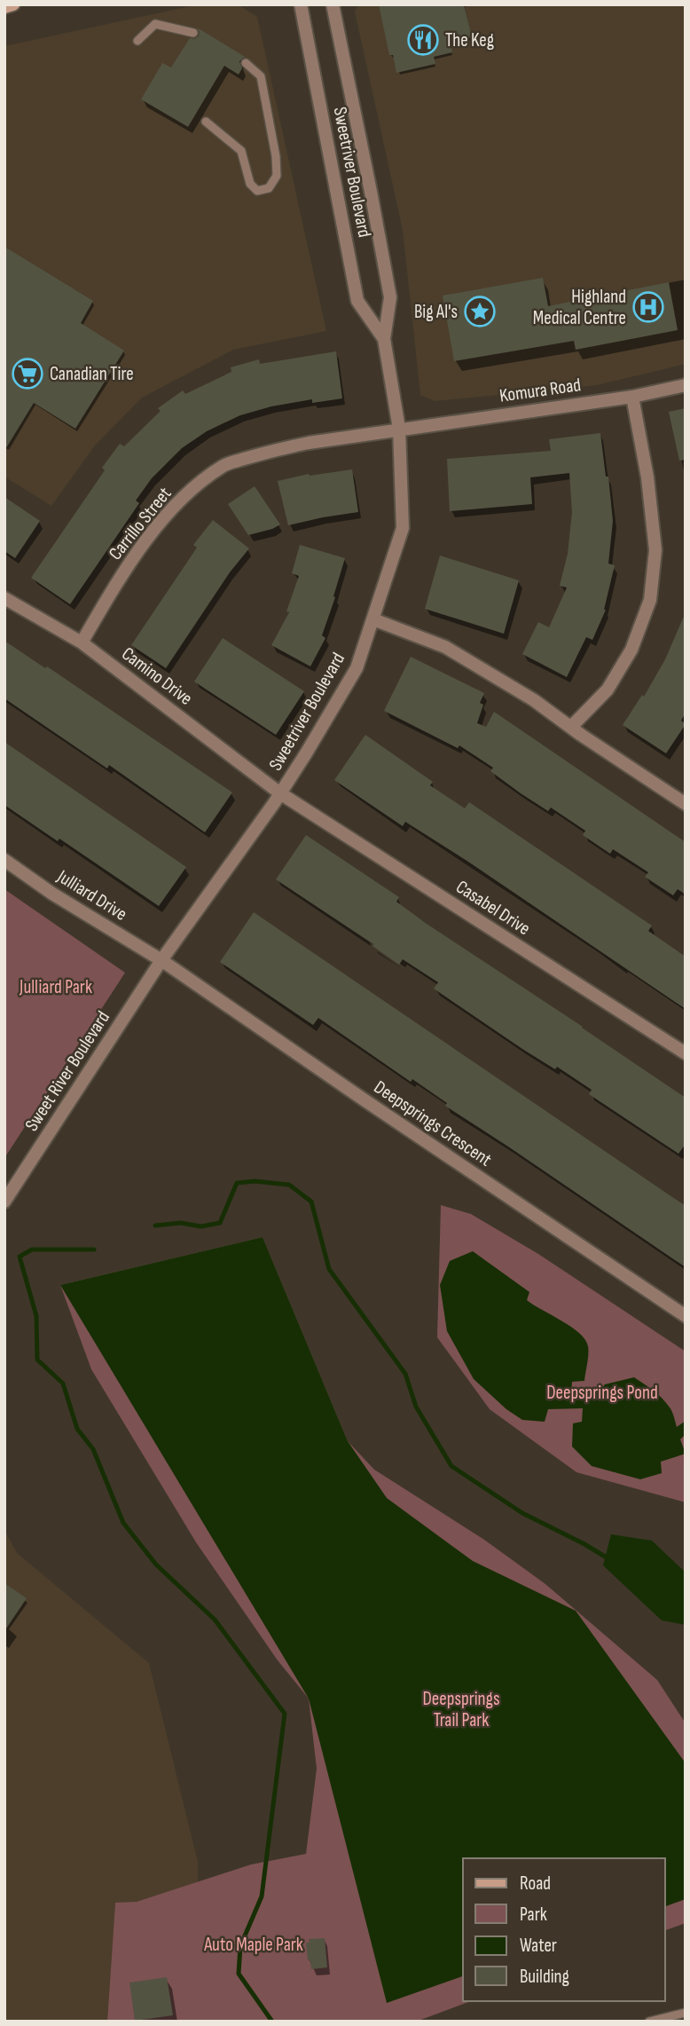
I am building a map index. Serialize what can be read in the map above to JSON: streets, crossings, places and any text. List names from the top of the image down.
{
  "streets": {
    "street": [
      "Sweetriver Boulevard",
      "Komura Road",
      "Carrillo Street",
      "Camino Drive",
      "Julliard Drive",
      "Casabel Drive",
      "Sweet River Boulevard",
      "Deepsprings Crescent"
    ]
  },
  "crossings": [
    ["Sweetriver Boulevard", "Komura Road"],
    ["Sweetriver Boulevard", "Carrillo Street"],
    ["Sweetriver Boulevard", "Camino Drive"],
    ["Sweetriver Boulevard", "Julliard Drive"],
    ["Sweetriver Boulevard", "Casabel Drive"],
    ["Sweetriver Boulevard", "Sweet River Boulevard"],
    ["Sweetriver Boulevard", "Deepsprings Crescent"],
    ["Komura Road", "Carrillo Street"],
    ["Carrillo Street", "Camino Drive"],
    ["Camino Drive", "Casabel Drive"],
    ["Julliard Drive", "Sweet River Boulevard"],
    ["Julliard Drive", "Deepsprings Crescent"],
    ["Sweet River Boulevard", "Deepsprings Crescent"]
  ],
  "parks": [
    "Julliard Park",
    "Deepsprings Pond",
    "Deepsprings Trail Park",
    "Auto Maple Park"
  ],
  "places": {
    "restaurant": ["The Keg"],
    "hospital": ["Highland Medical Centre"],
    "place": ["Big Al's"],
    "supermarket": ["Canadian Tire"]
  },
  "legend": [
    "Road",
    "Park",
    "Water",
    "Building"
  ]
}
